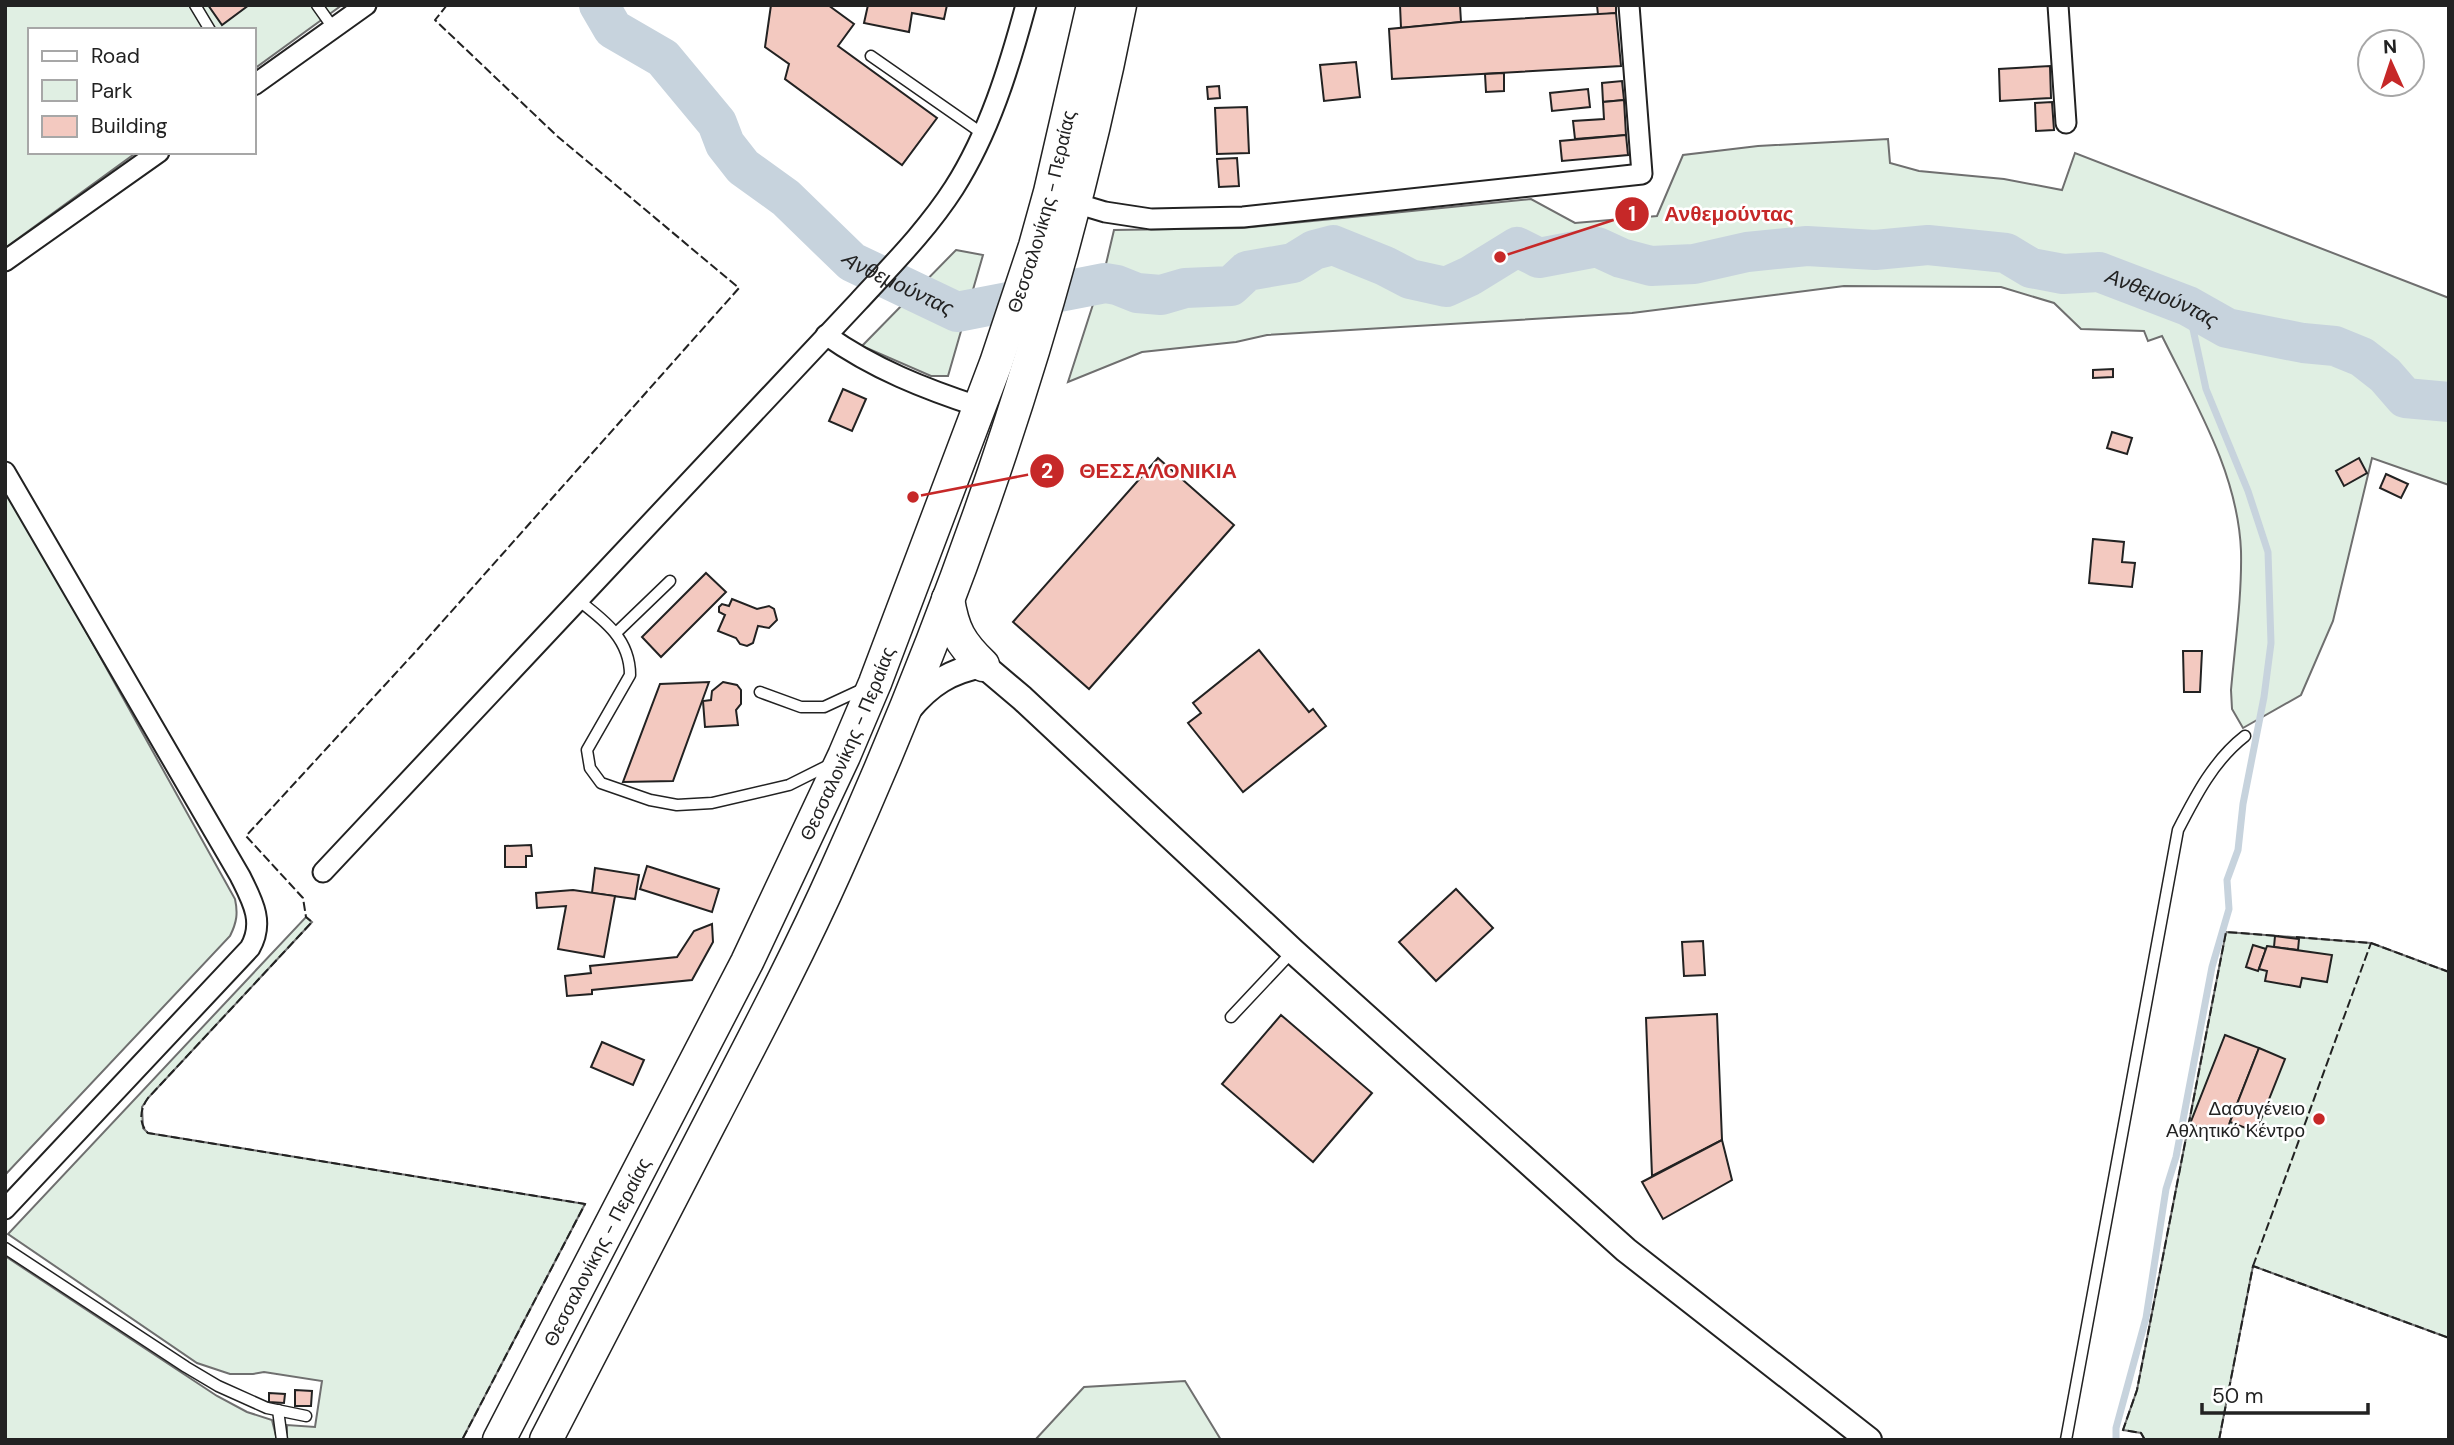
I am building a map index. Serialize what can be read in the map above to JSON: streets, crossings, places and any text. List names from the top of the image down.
{
  "streets": {
    "main road": ["Θεσσαλονίκης - Περαίας"]
  },
  "water": ["Ανθεμούντας"],
  "places": ["Ανθεμούντας", "ΘΕΣΣΑΛΟΝΙΚΙΑ", "Δασυγένειο Αθλητικό Κέντρο"],
  "legend": ["Road", "Park", "Building"],
  "scale_bar": "50 m",
  "north": "top"
}
